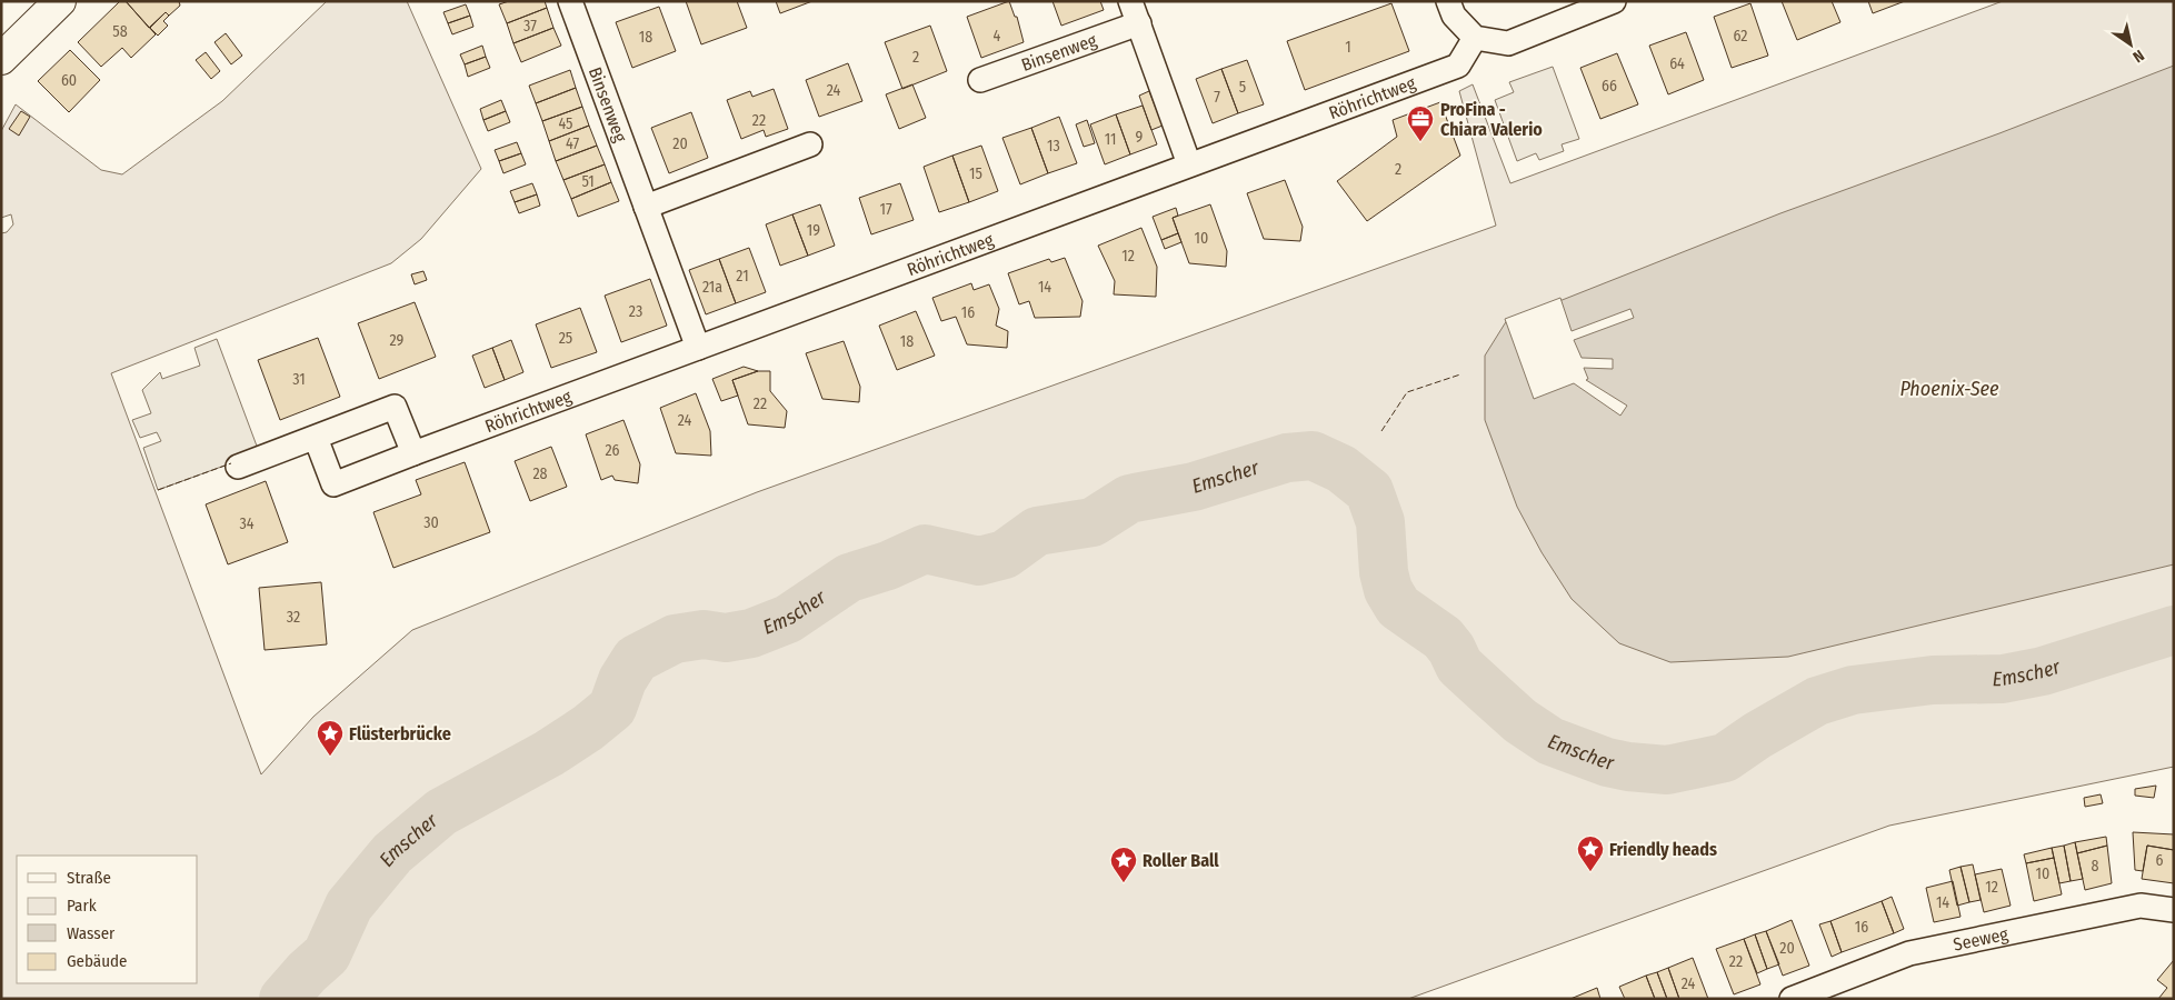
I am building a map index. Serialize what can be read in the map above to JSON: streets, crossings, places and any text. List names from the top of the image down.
{
  "streets": {
    "street": ["Binsenweg", "Röhrichtweg", "Seeweg"]
  },
  "crossings": [
    ["Binsenweg", "Röhrichtweg"]
  ],
  "water": ["Phoenix-See", "Emscher"],
  "places": {
    "office": ["ProFina - Chiara Valerio"],
    "place": ["Flüsterbrücke", "Friendly heads", "Roller Ball"]
  },
  "house_numbers": [
    "37",
    "58",
    "4",
    "62",
    "18",
    "1",
    "2",
    "64",
    "60",
    "66",
    "5",
    "24",
    "7",
    "22",
    "45",
    "9",
    "11",
    "47",
    "20",
    "13",
    "2",
    "15",
    "51",
    "17",
    "19",
    "10",
    "12",
    "21",
    "21a",
    "14",
    "23",
    "16",
    "25",
    "29",
    "18",
    "31",
    "22",
    "24",
    "26",
    "28",
    "30",
    "34",
    "32",
    "6",
    "8",
    "10",
    "12",
    "14",
    "16",
    "20",
    "22",
    "24"
  ],
  "legend": [
    "Straße",
    "Park",
    "Wasser",
    "Gebäude"
  ],
  "north": "bottom right"
}
